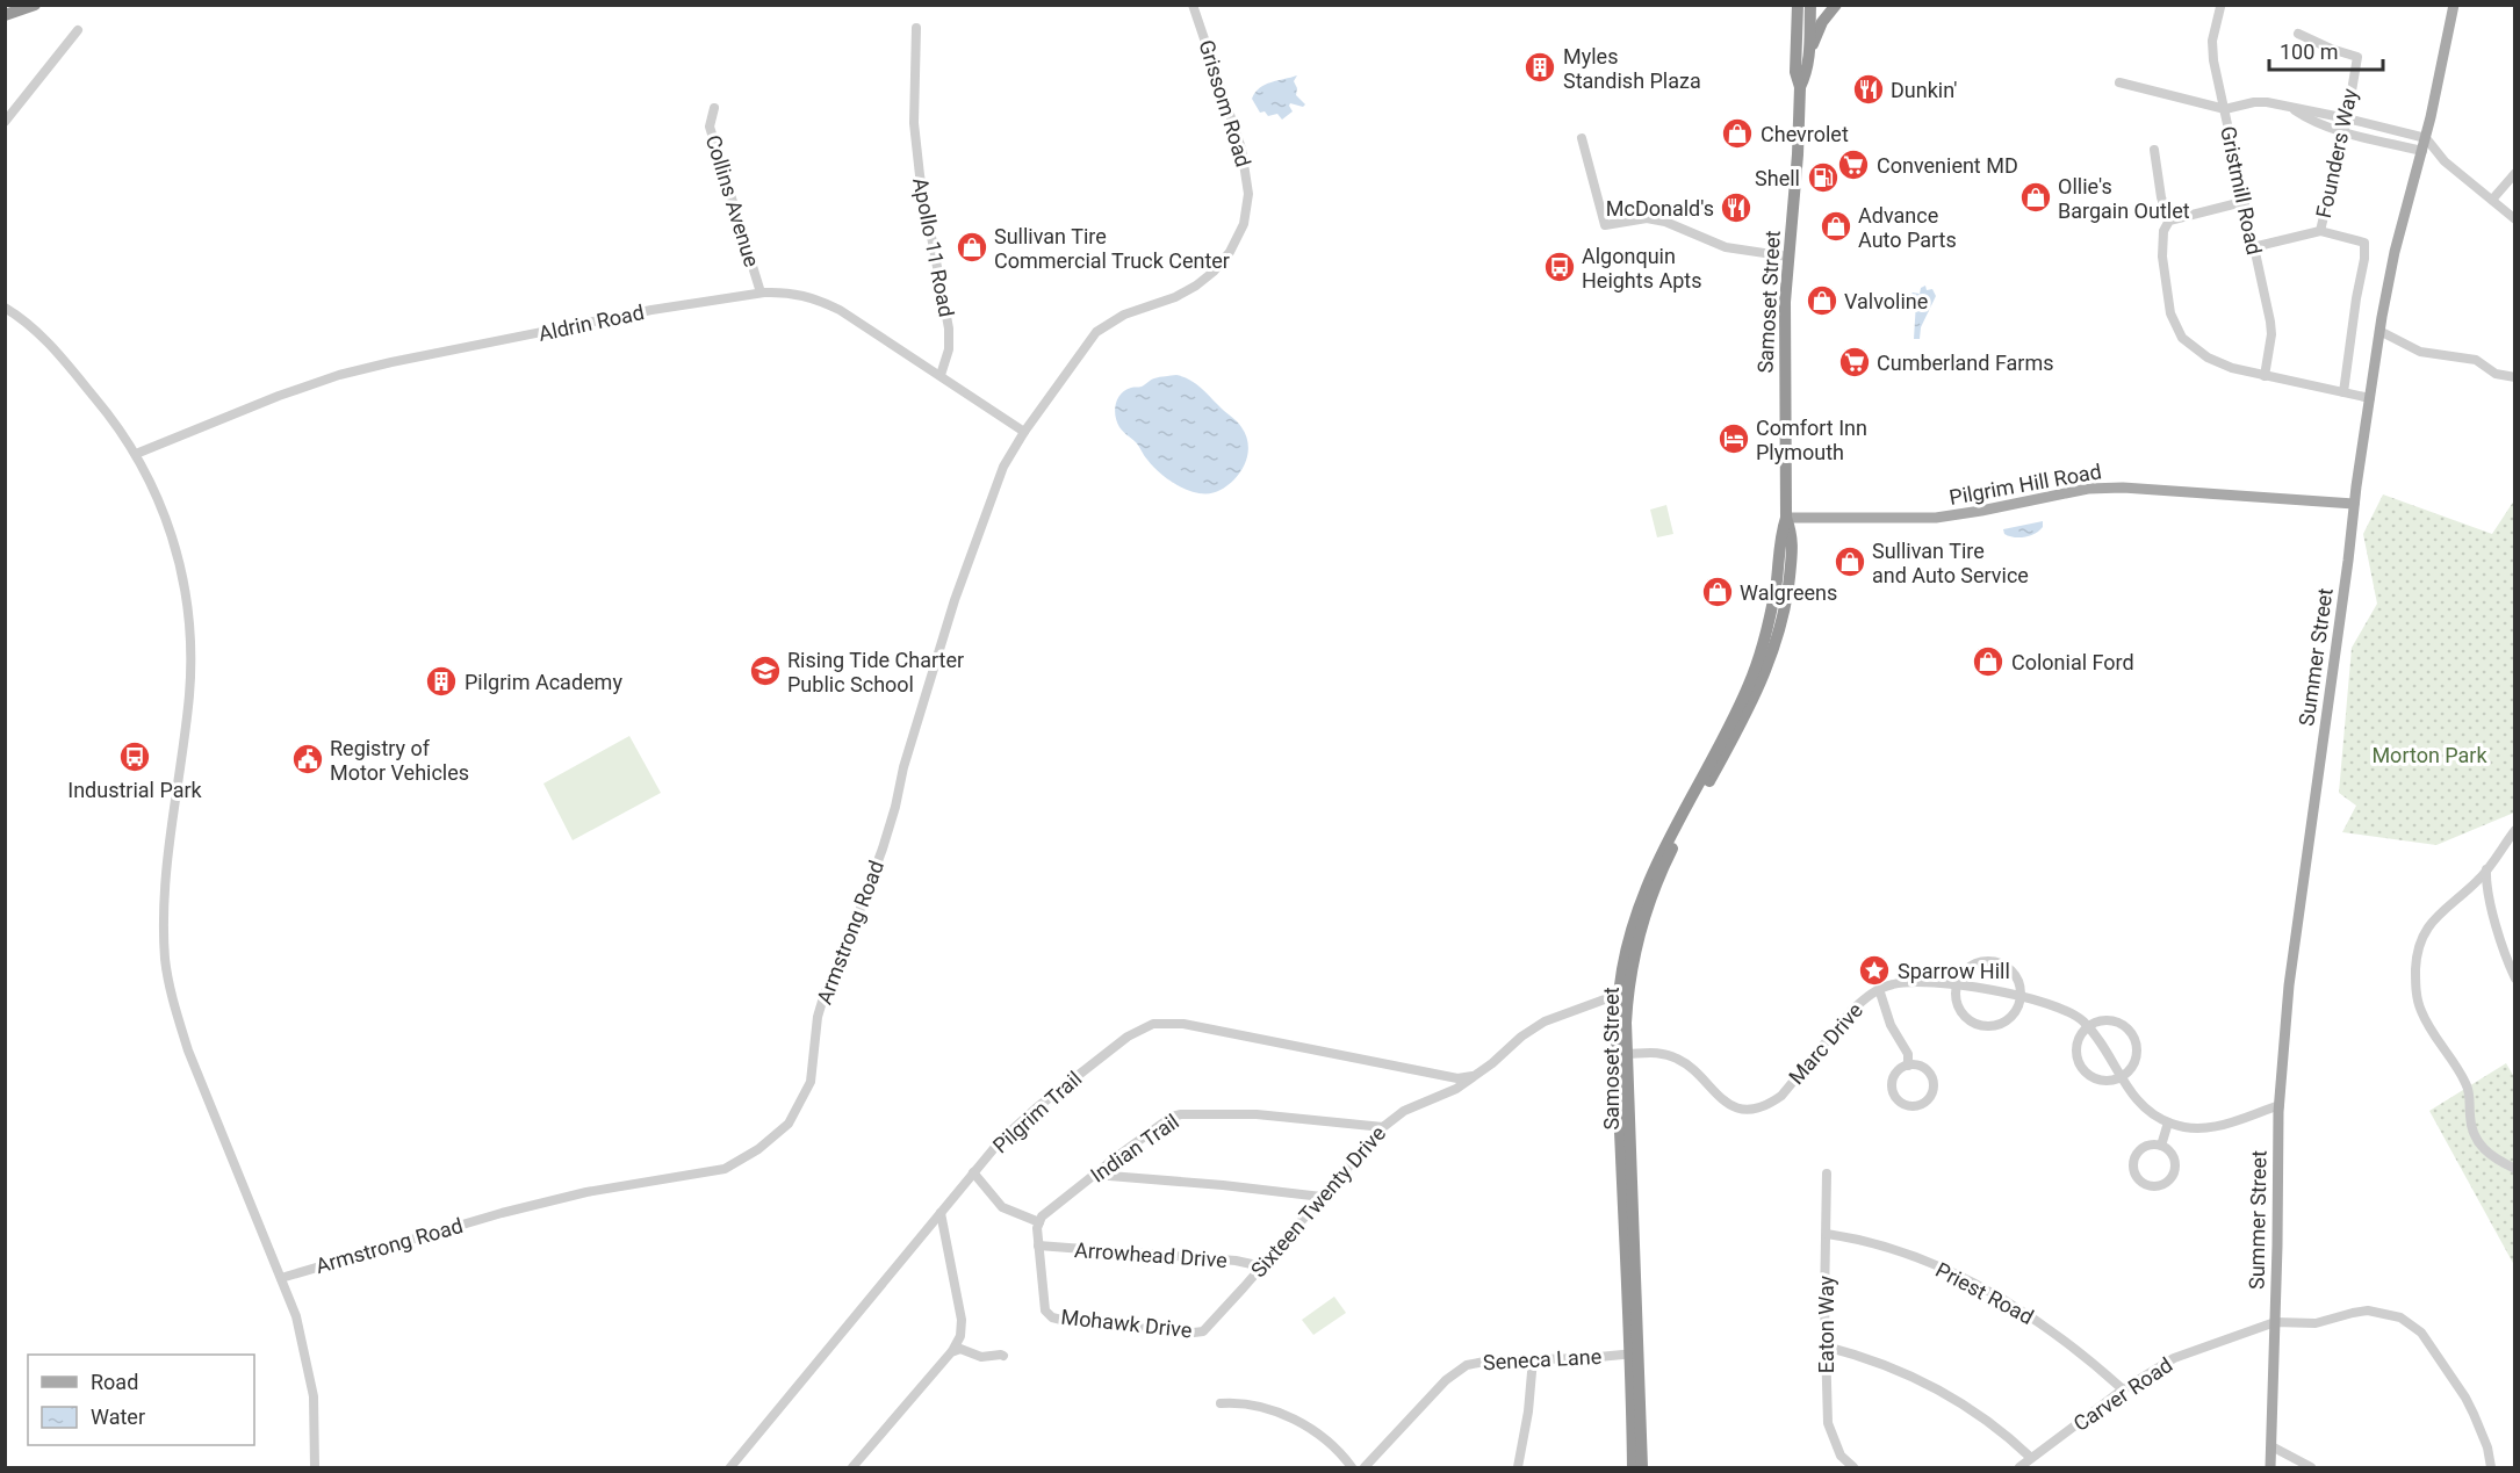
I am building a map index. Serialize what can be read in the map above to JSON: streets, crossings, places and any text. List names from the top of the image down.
{
  "streets": {
    "highway": ["Samoset Street"],
    "main road": ["Pilgrim Hill Road", "Summer Street"],
    "street": [
      "Grissom Road",
      "Founders Way",
      "Gristmill Road",
      "Collins Avenue",
      "Apollo 11 Road",
      "Aldrin Road",
      "Armstrong Road",
      "Marc Drive",
      "Pilgrim Trail",
      "Indian Trail",
      "Sixteen Twenty Drive",
      "Arrowhead Drive",
      "Priest Road",
      "Mohawk Drive",
      "Eaton Way",
      "Seneca Lane",
      "Carver Road"
    ]
  },
  "crossings": [
    ["Grissom Road", "Aldrin Road"],
    ["Grissom Road", "Armstrong Road"],
    ["Collins Avenue", "Aldrin Road"],
    ["Apollo 11 Road", "Aldrin Road"],
    ["Samoset Street", "Pilgrim Hill Road"],
    ["Samoset Street", "Marc Drive"],
    ["Samoset Street", "Sixteen Twenty Drive"],
    ["Samoset Street", "Seneca Lane"],
    ["Aldrin Road", "Armstrong Road"],
    ["Pilgrim Hill Road", "Summer Street"],
    ["Summer Street", "Marc Drive"],
    ["Summer Street", "Carver Road"],
    ["Pilgrim Trail", "Sixteen Twenty Drive"],
    ["Indian Trail", "Sixteen Twenty Drive"],
    ["Sixteen Twenty Drive", "Arrowhead Drive"],
    ["Sixteen Twenty Drive", "Mohawk Drive"],
    ["Arrowhead Drive", "Mohawk Drive"],
    ["Priest Road", "Eaton Way"],
    ["Priest Road", "Carver Road"]
  ],
  "parks": ["Morton Park"],
  "places": {
    "building": ["Myles Standish Plaza", "Pilgrim Academy"],
    "restaurant": ["Dunkin'", "McDonald's"],
    "shop": [
      "Chevrolet",
      "Ollie's Bargain Outlet",
      "Advance Auto Parts",
      "Sullivan Tire Commercial Truck Center",
      "Valvoline",
      "Sullivan Tire and Auto Service",
      "Walgreens",
      "Colonial Ford"
    ],
    "supermarket": ["Convenient MD", "Cumberland Farms"],
    "fuel station": ["Shell"],
    "bus stop": ["Algonquin Heights Apts", "Industrial Park"],
    "hotel": ["Comfort Inn Plymouth"],
    "school or university": ["Rising Tide Charter Public School"],
    "public building": ["Registry of Motor Vehicles"],
    "place": ["Sparrow Hill"]
  },
  "legend": ["Road", "Water"],
  "scale_bar": "100 m"
}
